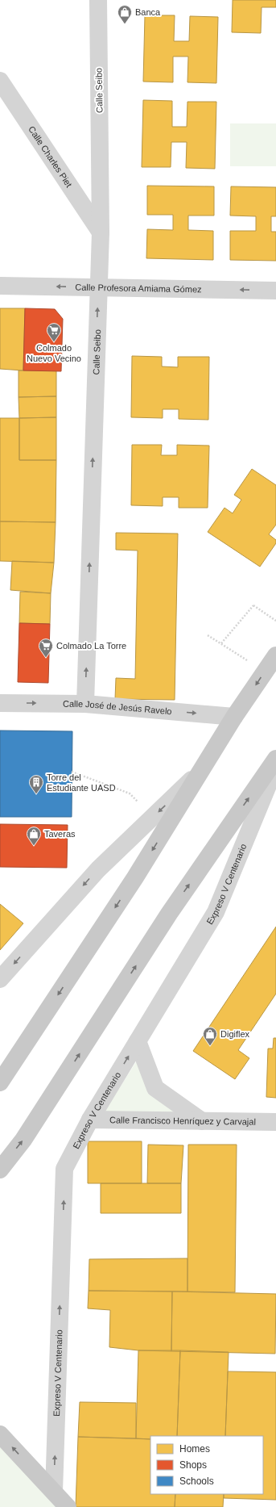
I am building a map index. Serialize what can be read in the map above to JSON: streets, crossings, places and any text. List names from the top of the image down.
{
  "streets": {
    "street": [
      "Calle Seibo",
      "Calle Charles Piet",
      "Calle Profesora Amiama Gómez",
      "Calle José de Jesús Ravelo",
      "Expreso V Centenario",
      "Calle Francisco Henríquez y Carvajal"
    ]
  },
  "crossings": [
    ["Calle Seibo", "Calle Charles Piet"],
    ["Calle Seibo", "Calle Profesora Amiama Gómez"],
    ["Calle Seibo", "Calle José de Jesús Ravelo"],
    ["Expreso V Centenario", "Calle Francisco Henríquez y Carvajal"]
  ],
  "one_way": [
    "Calle Seibo",
    "Calle Profesora Amiama Gómez",
    "Calle José de Jesús Ravelo",
    "Expreso V Centenario"
  ],
  "places": {
    "shop": ["Banca", "Taveras", "Digiflex"],
    "supermarket": ["Colmado Nuevo Vecino", "Colmado La Torre"],
    "building": ["Torre del Estudiante UASD"]
  },
  "legend": ["Homes", "Shops", "Schools"]
}
